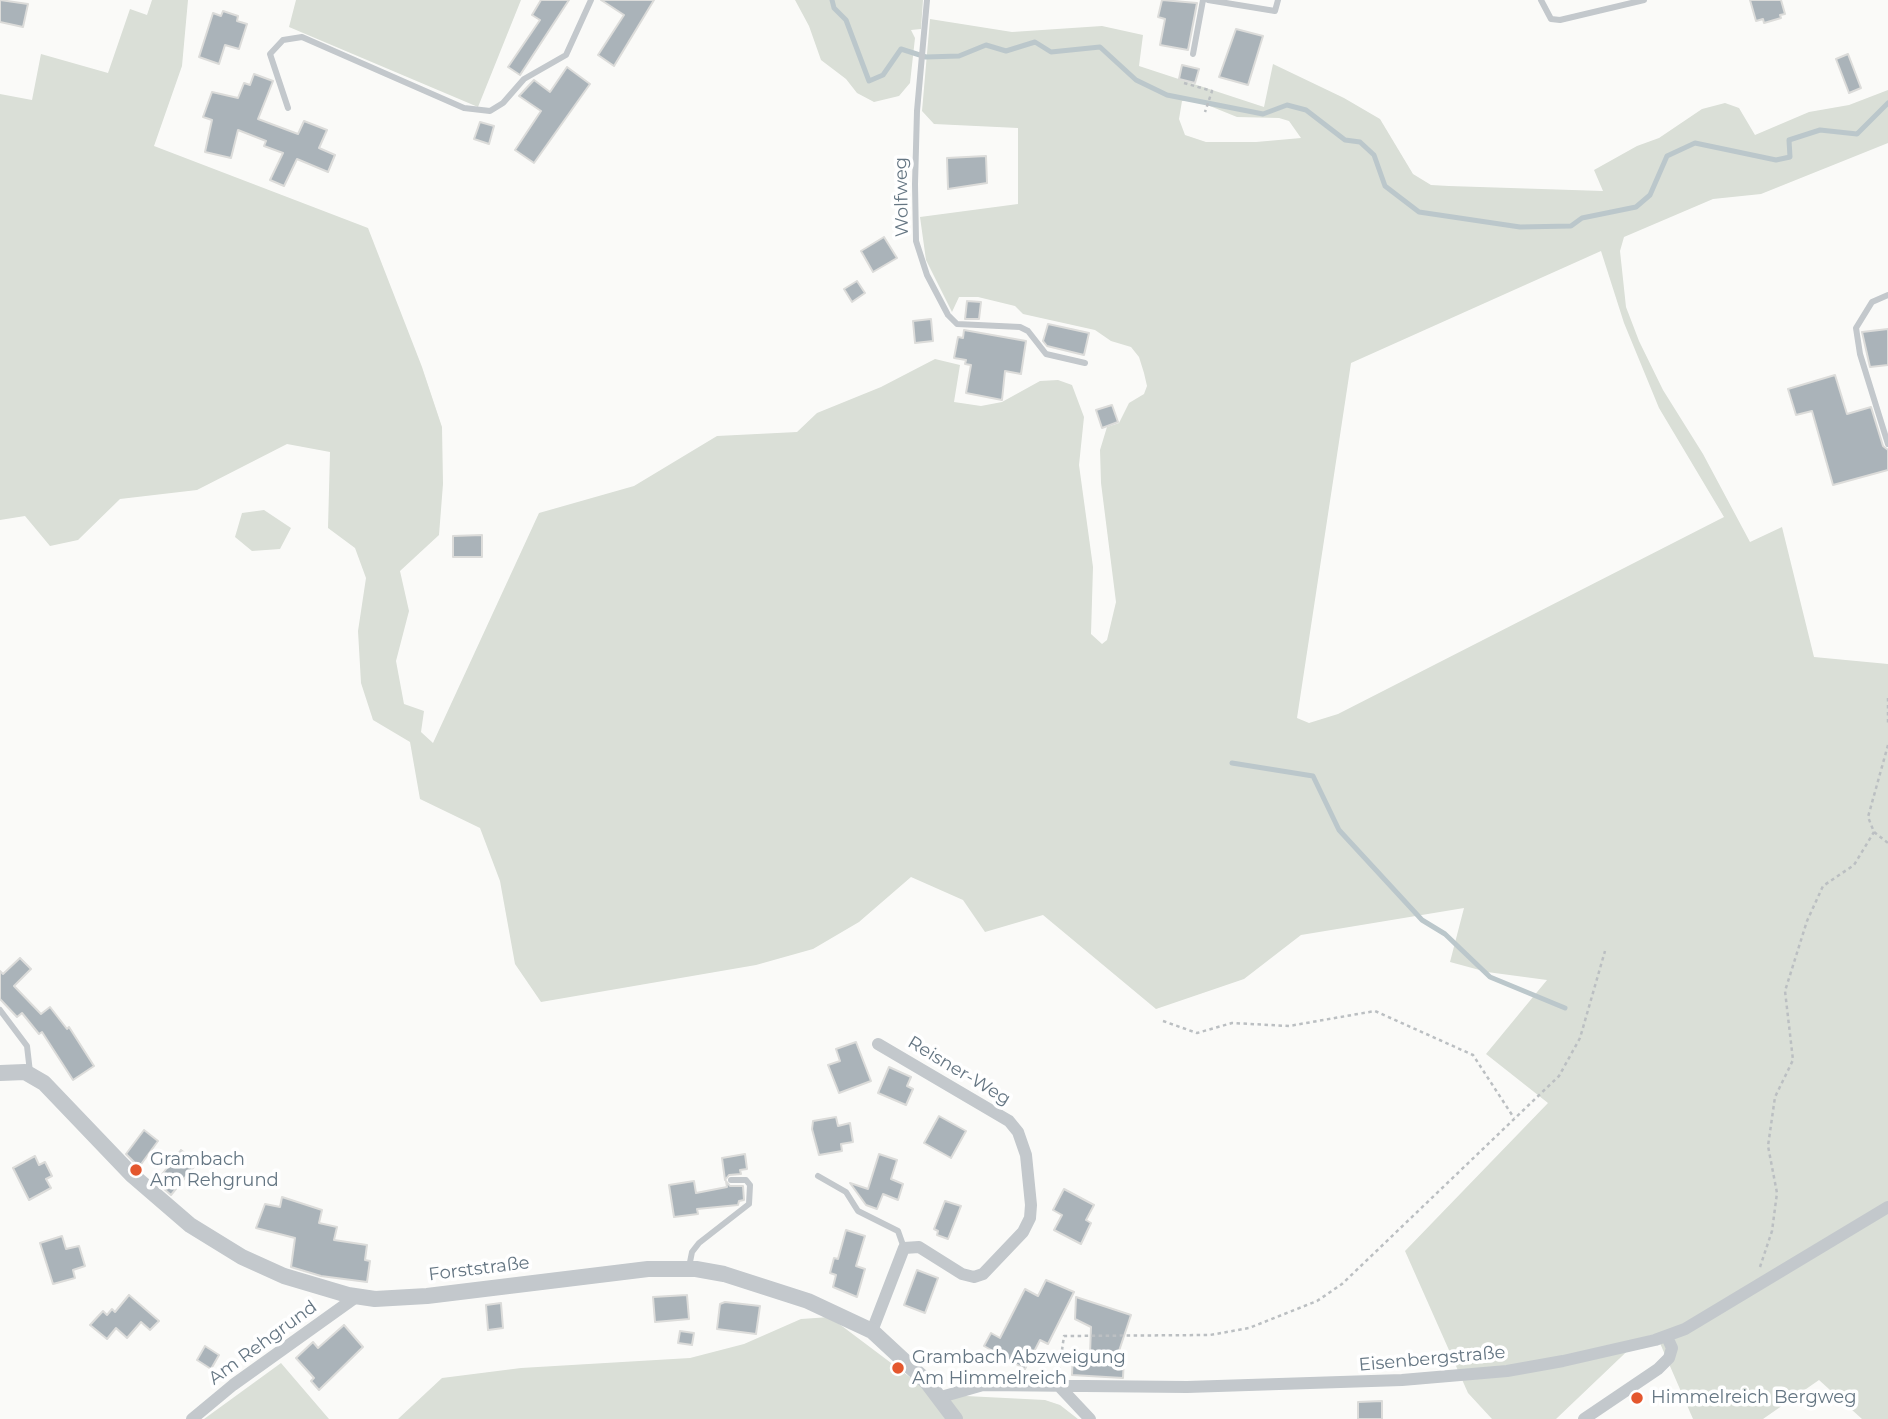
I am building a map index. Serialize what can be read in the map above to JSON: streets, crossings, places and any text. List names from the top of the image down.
{
  "streets": {
    "street": [
      "Reisner-Weg",
      "Forststraße",
      "Am Rehgrund",
      "Eisenbergstraße"
    ],
    "lane": ["Wolfweg"]
  },
  "crossings": [
    ["Forststraße", "Am Rehgrund"],
    ["Forststraße", "Eisenbergstraße"]
  ],
  "places": ["Grambach Am Rehgrund", "Grambach Abzweigung Am Himmelreich", "Himmelreich Bergweg"]
}
